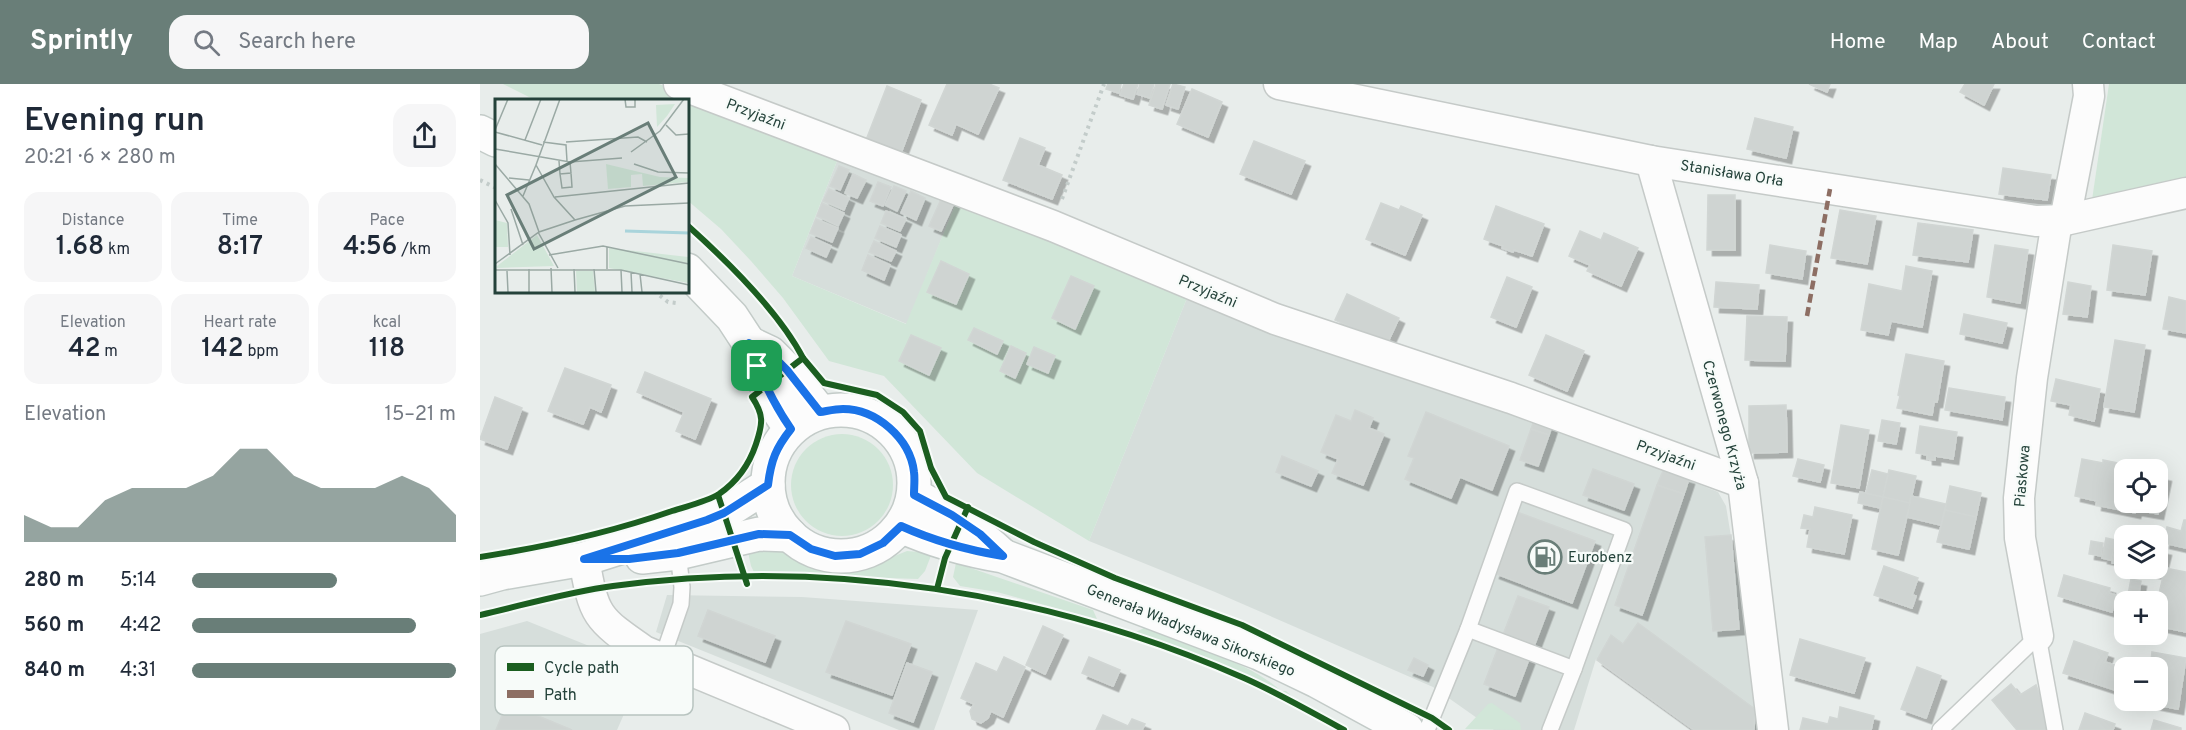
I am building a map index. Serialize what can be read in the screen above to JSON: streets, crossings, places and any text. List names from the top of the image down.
{
  "streets": {
    "main road": ["Generała Władysława Sikorskiego"],
    "street": [
      "Przyjaźni",
      "Stanisława Orła",
      "Czerwonego Krzyża",
      "Piaskowa"
    ]
  },
  "crossings": [
    ["Przyjaźni", "Czerwonego Krzyża"],
    ["Stanisława Orła", "Czerwonego Krzyża"],
    ["Stanisława Orła", "Piaskowa"]
  ],
  "places": {
    "fuel station": ["Eurobenz"]
  },
  "legend": ["Cycle path", "Path"],
  "page": {
    "header": "Sprintly",
    "search": "Search here",
    "nav": [
      "Home",
      "Map",
      "About",
      "Contact"
    ],
    "heading": ["Evening run", "20:21 · 6 × 280 m"],
    "stats": [
      ["Distance", "1.68 km"],
      ["Time", "8:17"],
      ["Pace", "4:56 /km"],
      ["Elevation", "42 m"],
      ["Heart rate", "142 bpm"],
      ["kcal", "118"]
    ],
    "chart": ["Elevation", "15–21 m"],
    "map_buttons": ["+", "−"],
    "list": [
      {
        "name": "280 m",
        "note": "5:14"
      },
      {
        "name": "560 m",
        "note": "4:42"
      },
      {
        "name": "840 m",
        "note": "4:31"
      }
    ]
  }
}
